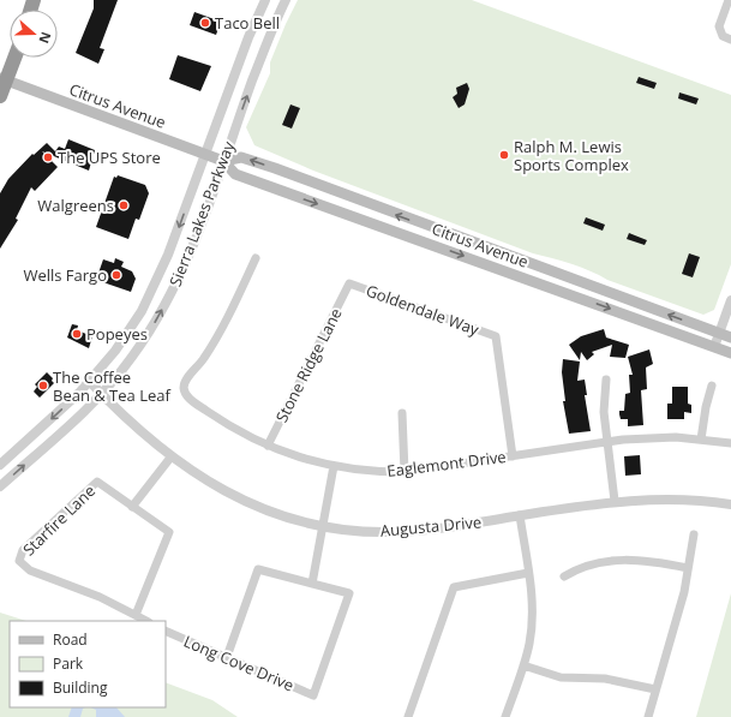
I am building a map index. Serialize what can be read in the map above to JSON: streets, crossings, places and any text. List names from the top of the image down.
{
  "streets": {
    "main road": ["Citrus Avenue"],
    "street": [
      "Sierra Lakes Parkway",
      "Goldendale Way",
      "Stone Ridge Lane",
      "Eaglemont Drive",
      "Starfire Lane",
      "Augusta Drive",
      "Long Cove Drive"
    ]
  },
  "crossings": [
    ["Citrus Avenue", "Sierra Lakes Parkway"],
    ["Sierra Lakes Parkway", "Augusta Drive"],
    ["Goldendale Way", "Stone Ridge Lane"],
    ["Goldendale Way", "Eaglemont Drive"],
    ["Stone Ridge Lane", "Eaglemont Drive"]
  ],
  "places": [
    "Taco Bell",
    "Ralph M. Lewis Sports Complex",
    "The UPS Store",
    "Walgreens",
    "Wells Fargo",
    "Popeyes",
    "The Coffee Bean & Tea Leaf"
  ],
  "legend": ["Road", "Park", "Building"],
  "north": "right"
}
